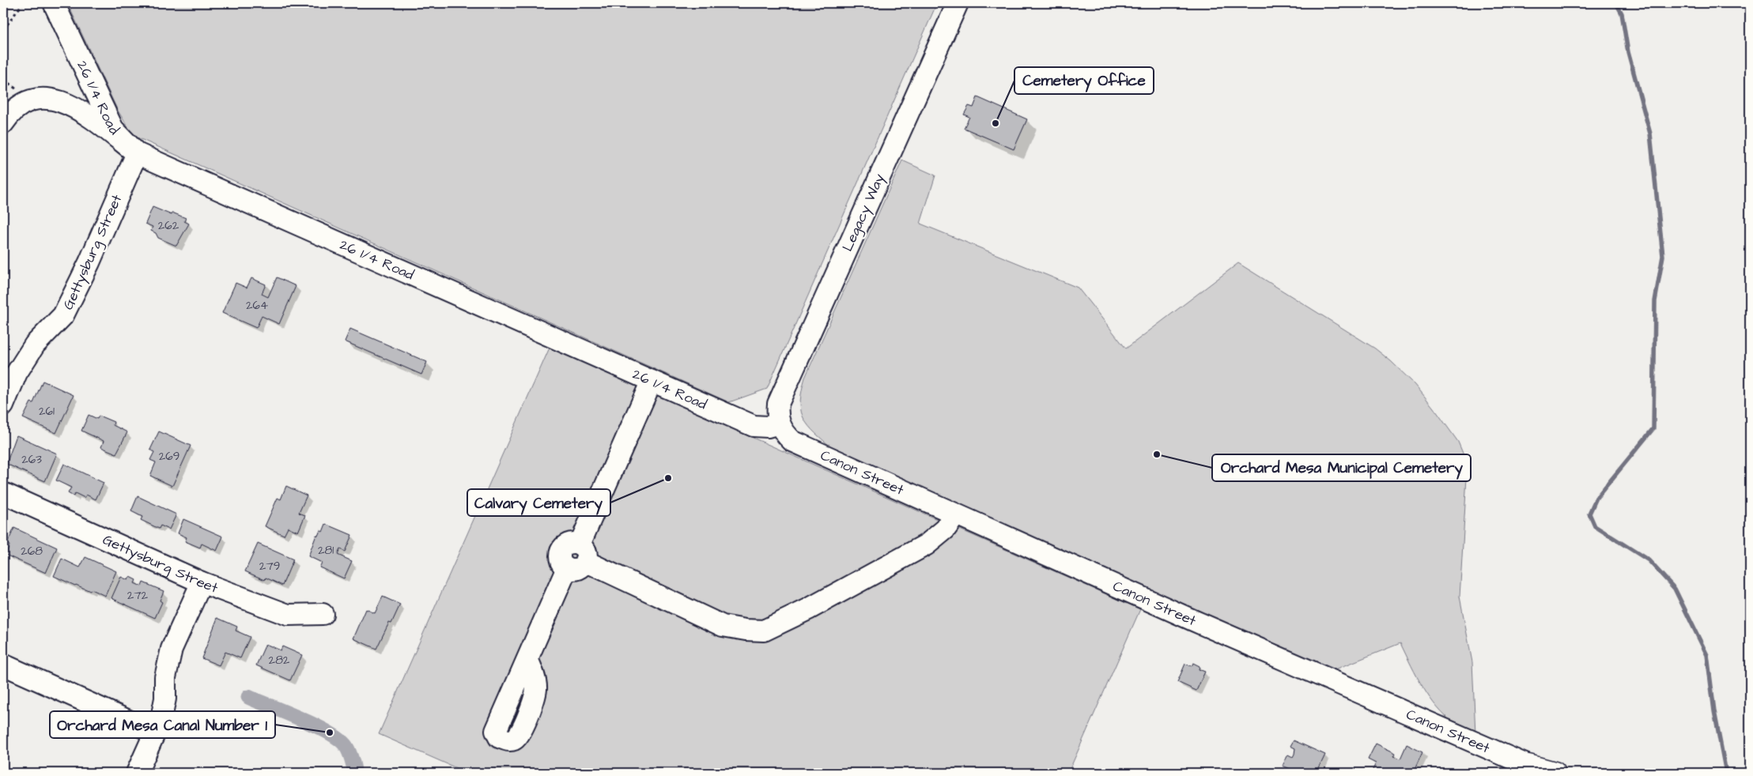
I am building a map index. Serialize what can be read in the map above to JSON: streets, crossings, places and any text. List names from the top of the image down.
{
  "streets": {
    "street": [
      "26 1/4 Road",
      "Legacy Way",
      "Gettysburg Street",
      "Canon Street"
    ]
  },
  "crossings": [
    ["26 1/4 Road", "Legacy Way"],
    ["26 1/4 Road", "Gettysburg Street"],
    ["26 1/4 Road", "Canon Street"],
    ["Legacy Way", "Canon Street"]
  ],
  "places": [
    "Cemetery Office",
    "Orchard Mesa Municipal Cemetery",
    "Calvary Cemetery",
    "Orchard Mesa Canal Number 1"
  ],
  "house_numbers": [
    "262",
    "264",
    "261",
    "269",
    "263",
    "281",
    "268",
    "279",
    "272",
    "282"
  ]
}
